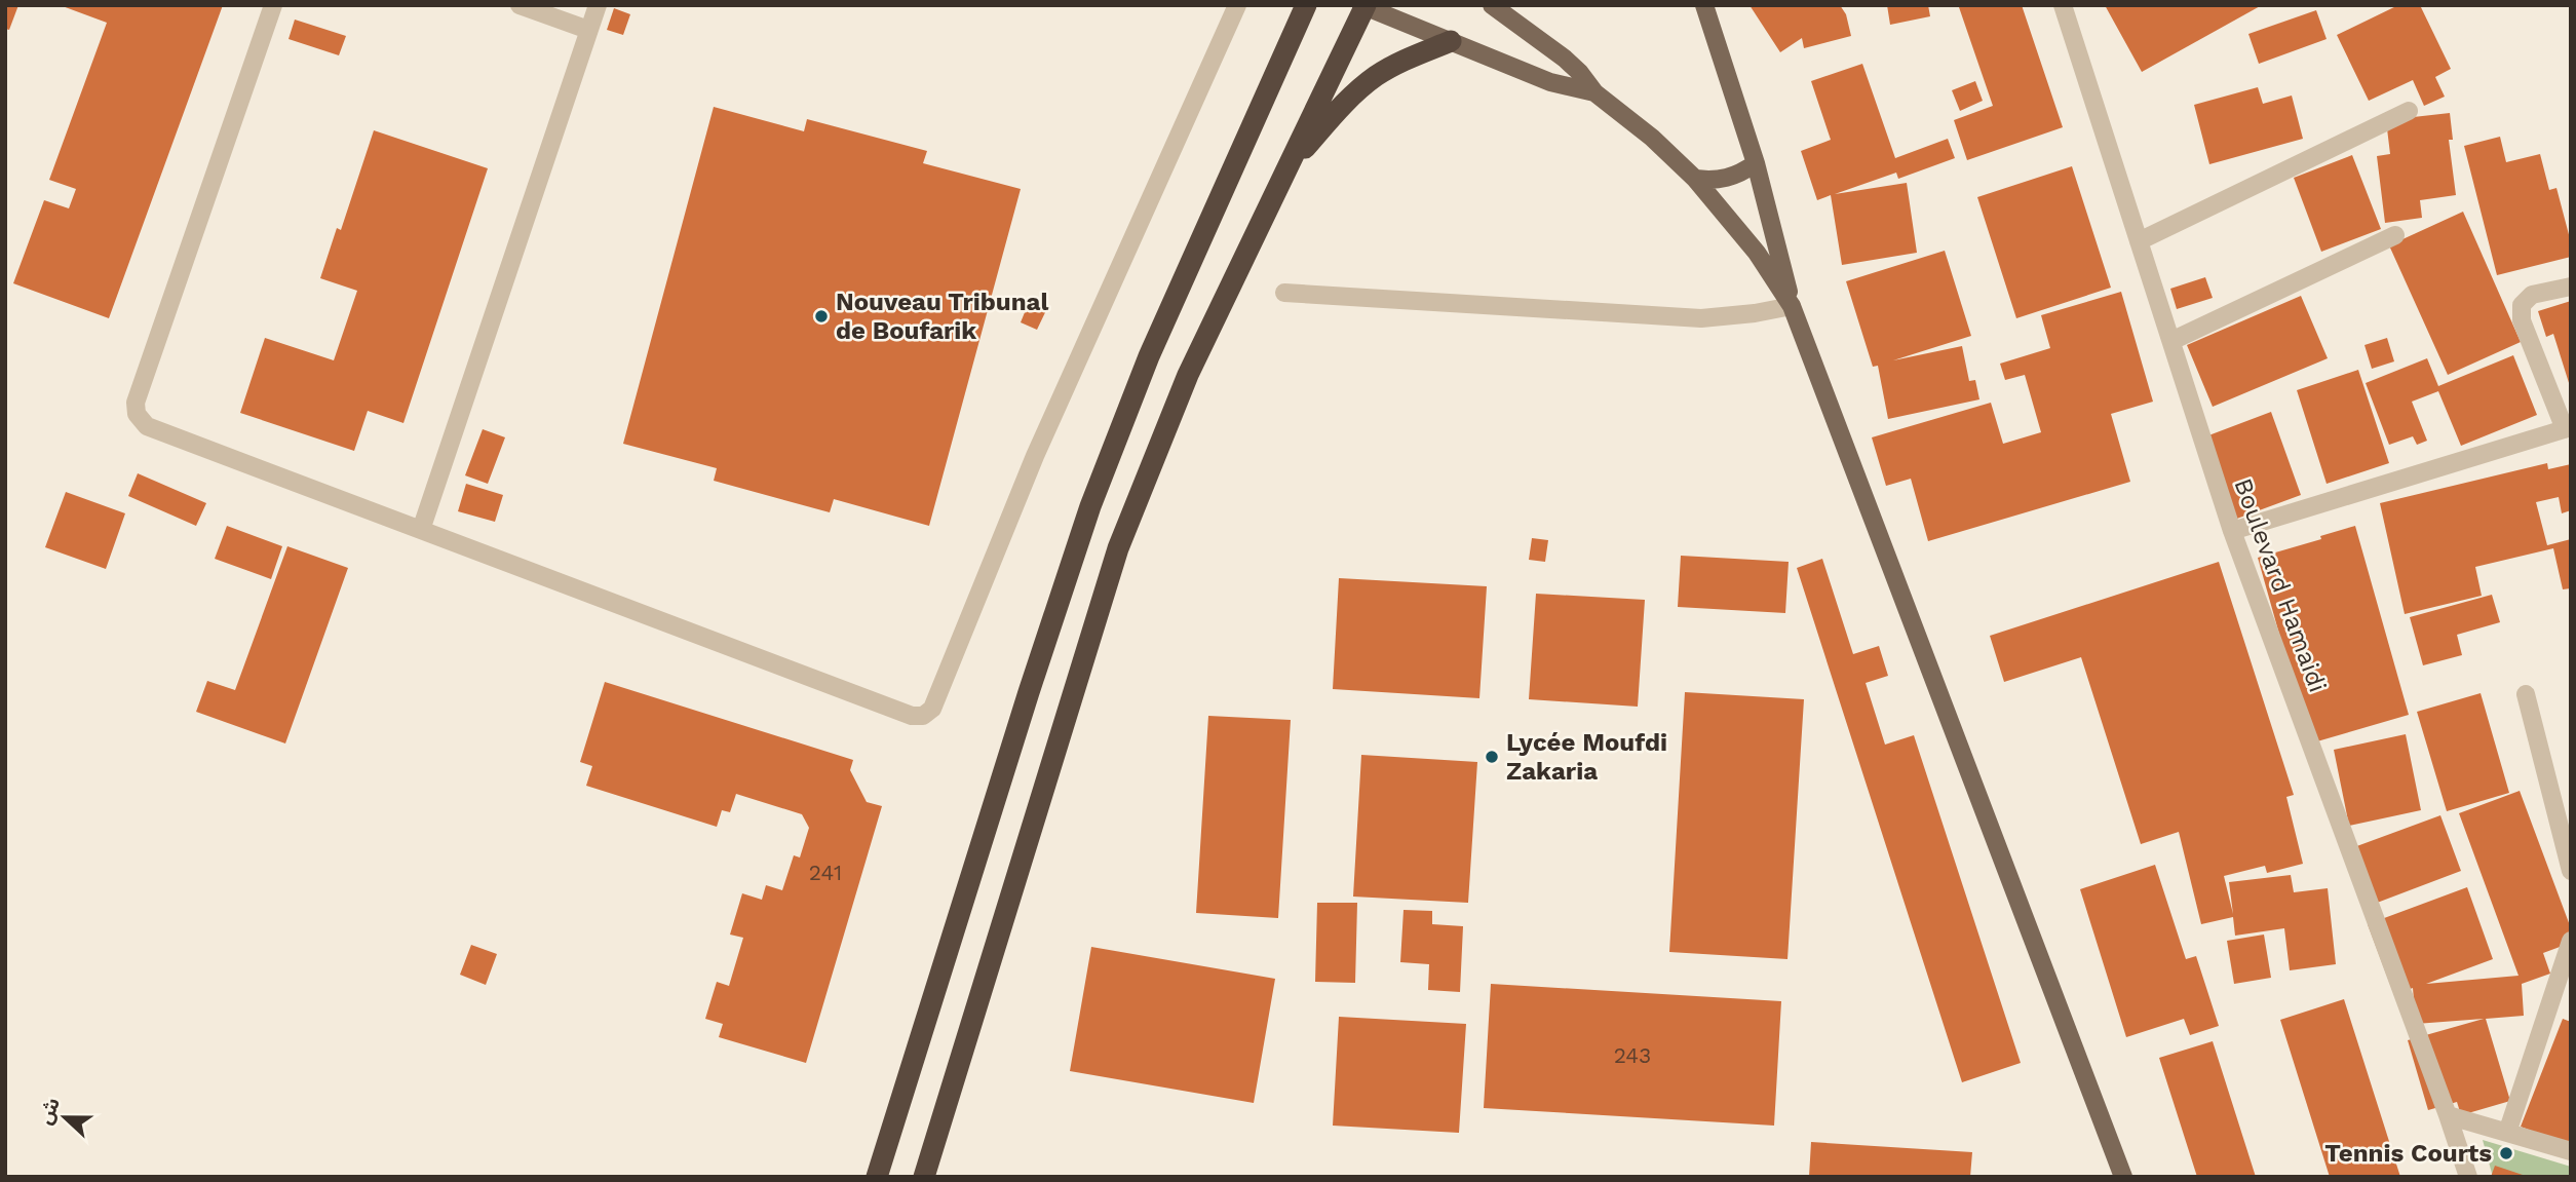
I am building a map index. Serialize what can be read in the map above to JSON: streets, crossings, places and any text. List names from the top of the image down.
{
  "streets": {
    "street": ["Boulevard Hamaidi"]
  },
  "places": ["Nouveau Tribunal de Boufarik", "Lycée Moufdi Zakaria", "Tennis Courts"],
  "house_numbers": ["241", "243"],
  "north": "left"
}
